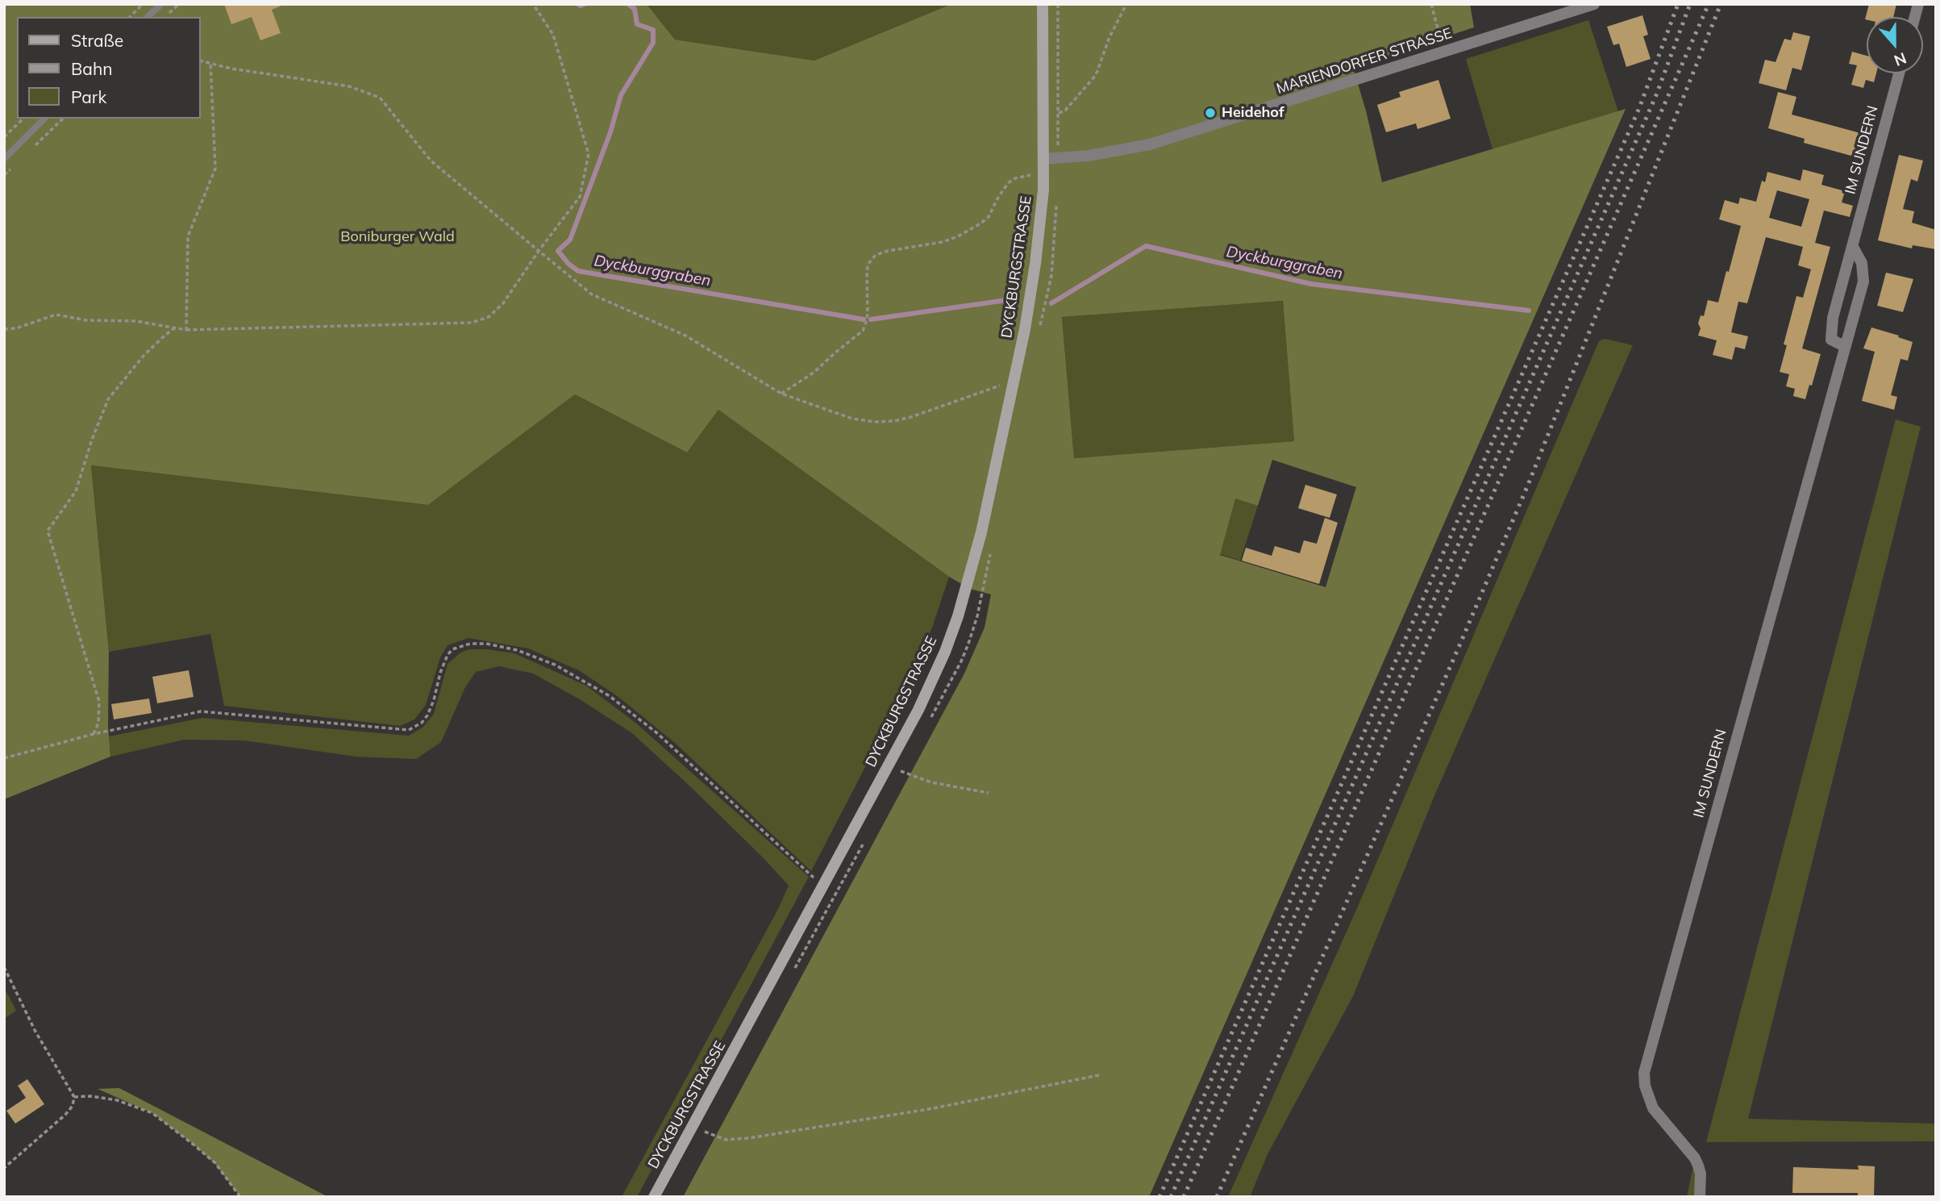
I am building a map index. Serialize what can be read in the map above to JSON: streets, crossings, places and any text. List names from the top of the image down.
{
  "streets": {
    "street": ["MARIENDORFER STRASSE", "IM SUNDERN", "DYCKBURGSTRASSE"]
  },
  "crossings": [
    ["MARIENDORFER STRASSE", "DYCKBURGSTRASSE"]
  ],
  "water": ["Dyckburggraben"],
  "parks": ["Boniburger Wald"],
  "places": ["Heidehof"],
  "legend": ["Straße", "Bahn", "Park"],
  "north": "bottom"
}
